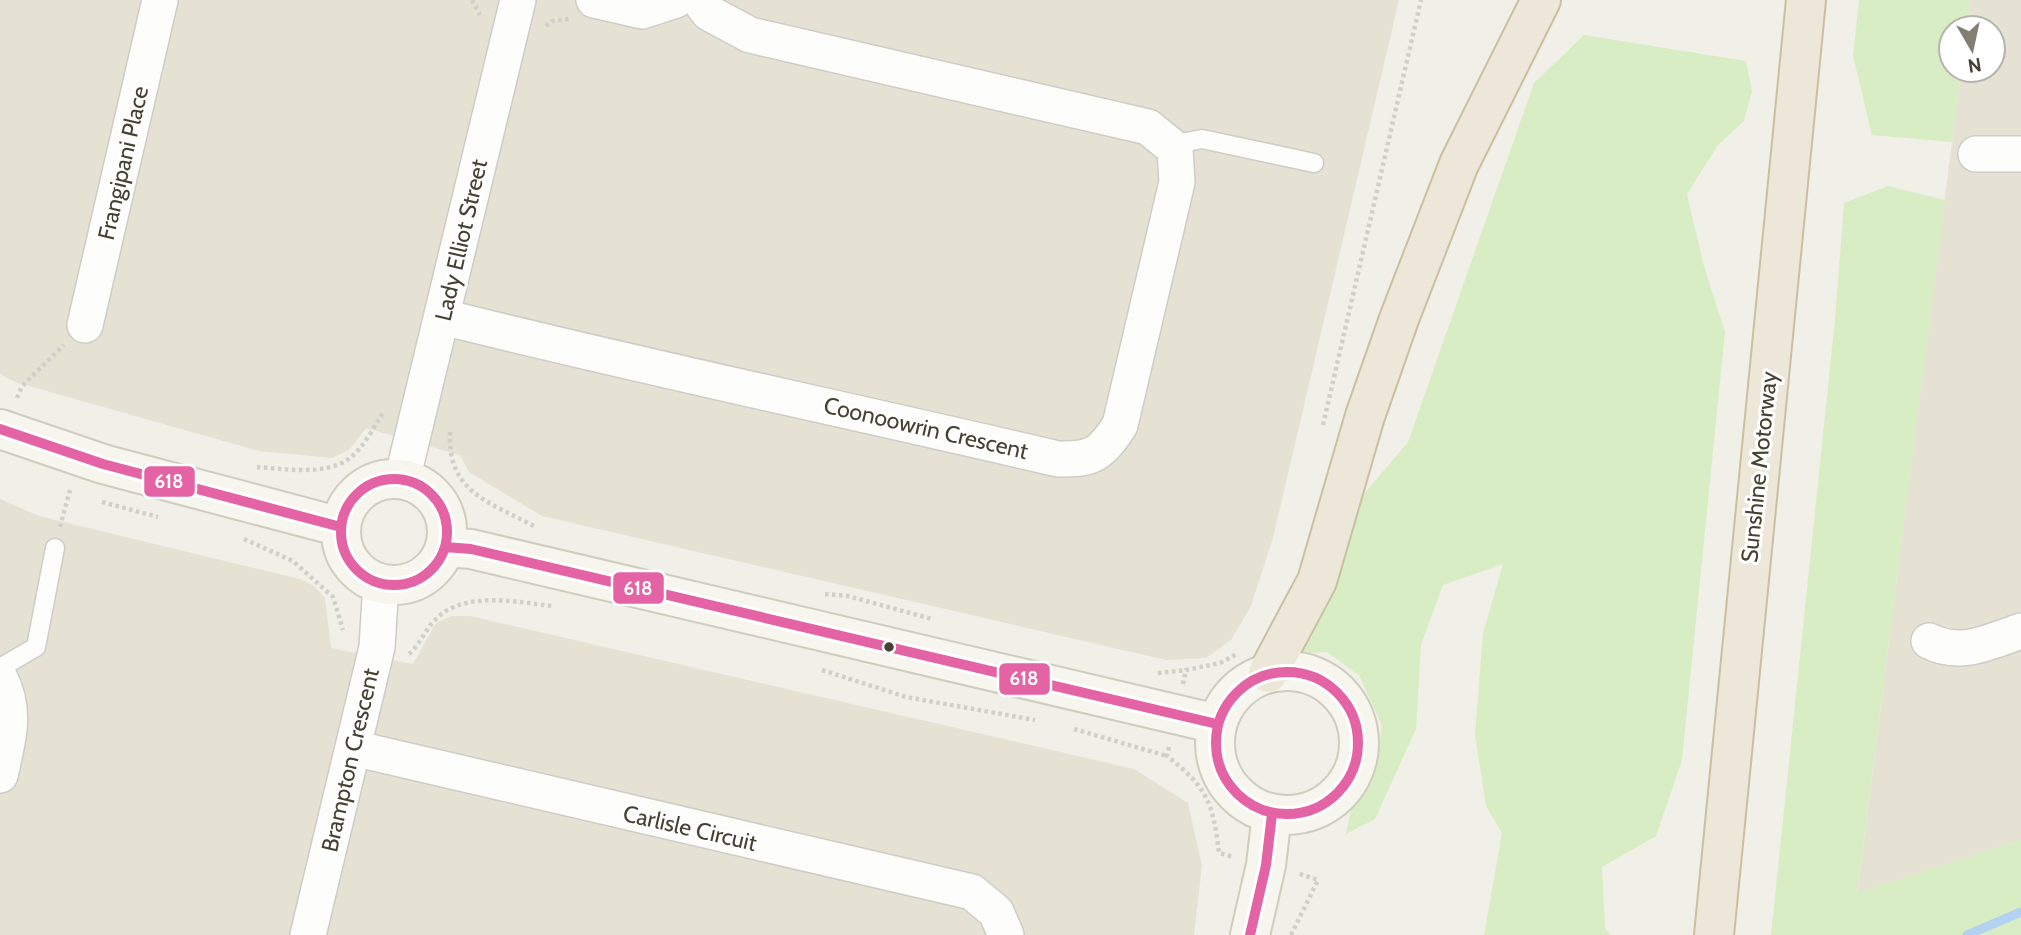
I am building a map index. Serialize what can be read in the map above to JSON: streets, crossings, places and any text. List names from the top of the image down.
{
  "streets": {
    "highway": ["Sunshine Motorway"],
    "street": [
      "Frangipani Place",
      "Lady Elliot Street",
      "Coonoowrin Crescent",
      "Brampton Crescent",
      "Carlisle Circuit"
    ]
  },
  "crossings": [
    ["Lady Elliot Street", "Coonoowrin Crescent"],
    ["Lady Elliot Street", "Brampton Crescent"],
    ["Brampton Crescent", "Carlisle Circuit"]
  ],
  "lines": ["transit line 618"],
  "north": "bottom"
}
